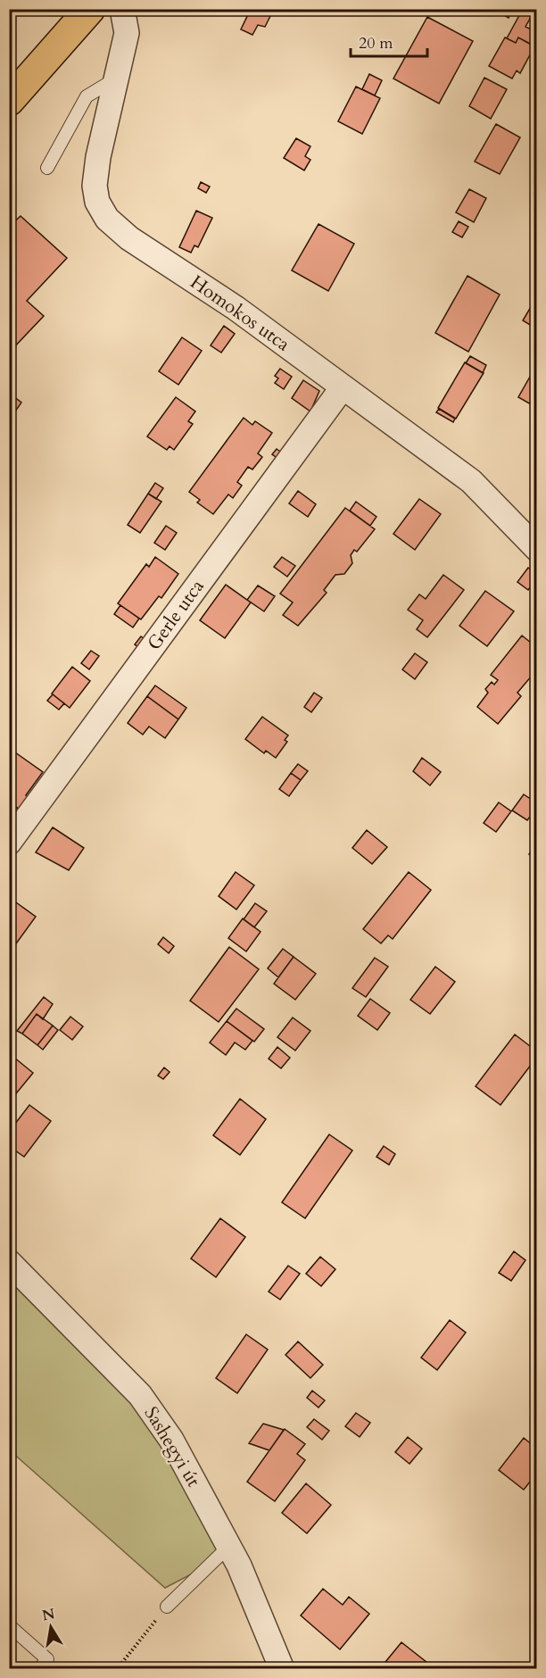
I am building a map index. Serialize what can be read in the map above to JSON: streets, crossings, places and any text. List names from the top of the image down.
{
  "streets": {
    "street": ["Homokos utca", "Gerle utca", "Sashegyi út"]
  },
  "crossings": [
    ["Homokos utca", "Gerle utca"]
  ],
  "scale_bar": "20 m",
  "north": "top"
}
